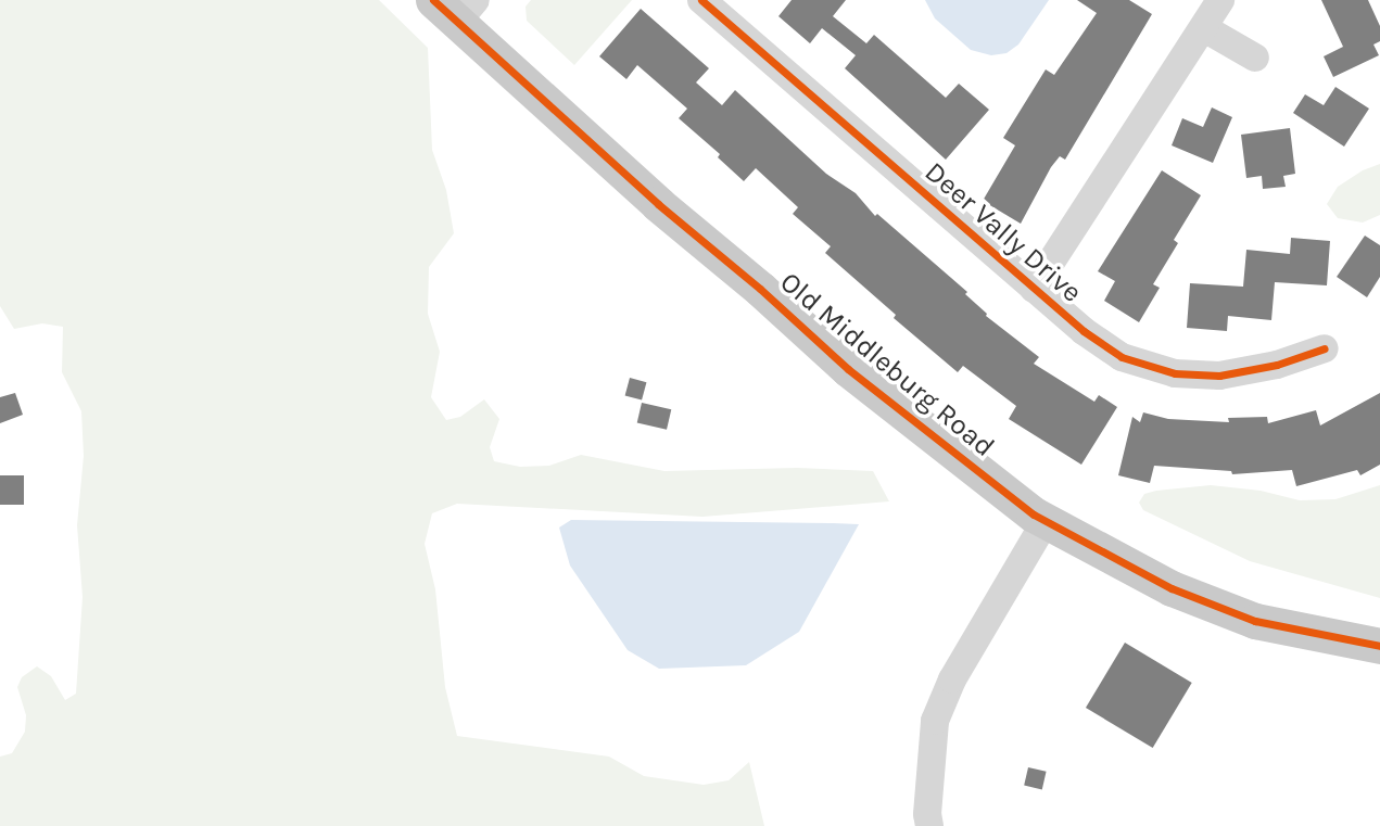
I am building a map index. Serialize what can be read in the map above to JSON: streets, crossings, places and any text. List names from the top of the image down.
{
  "streets": {
    "main road": ["Old Middleburg Road"],
    "street": ["Deer Vally Drive"]
  }
}
